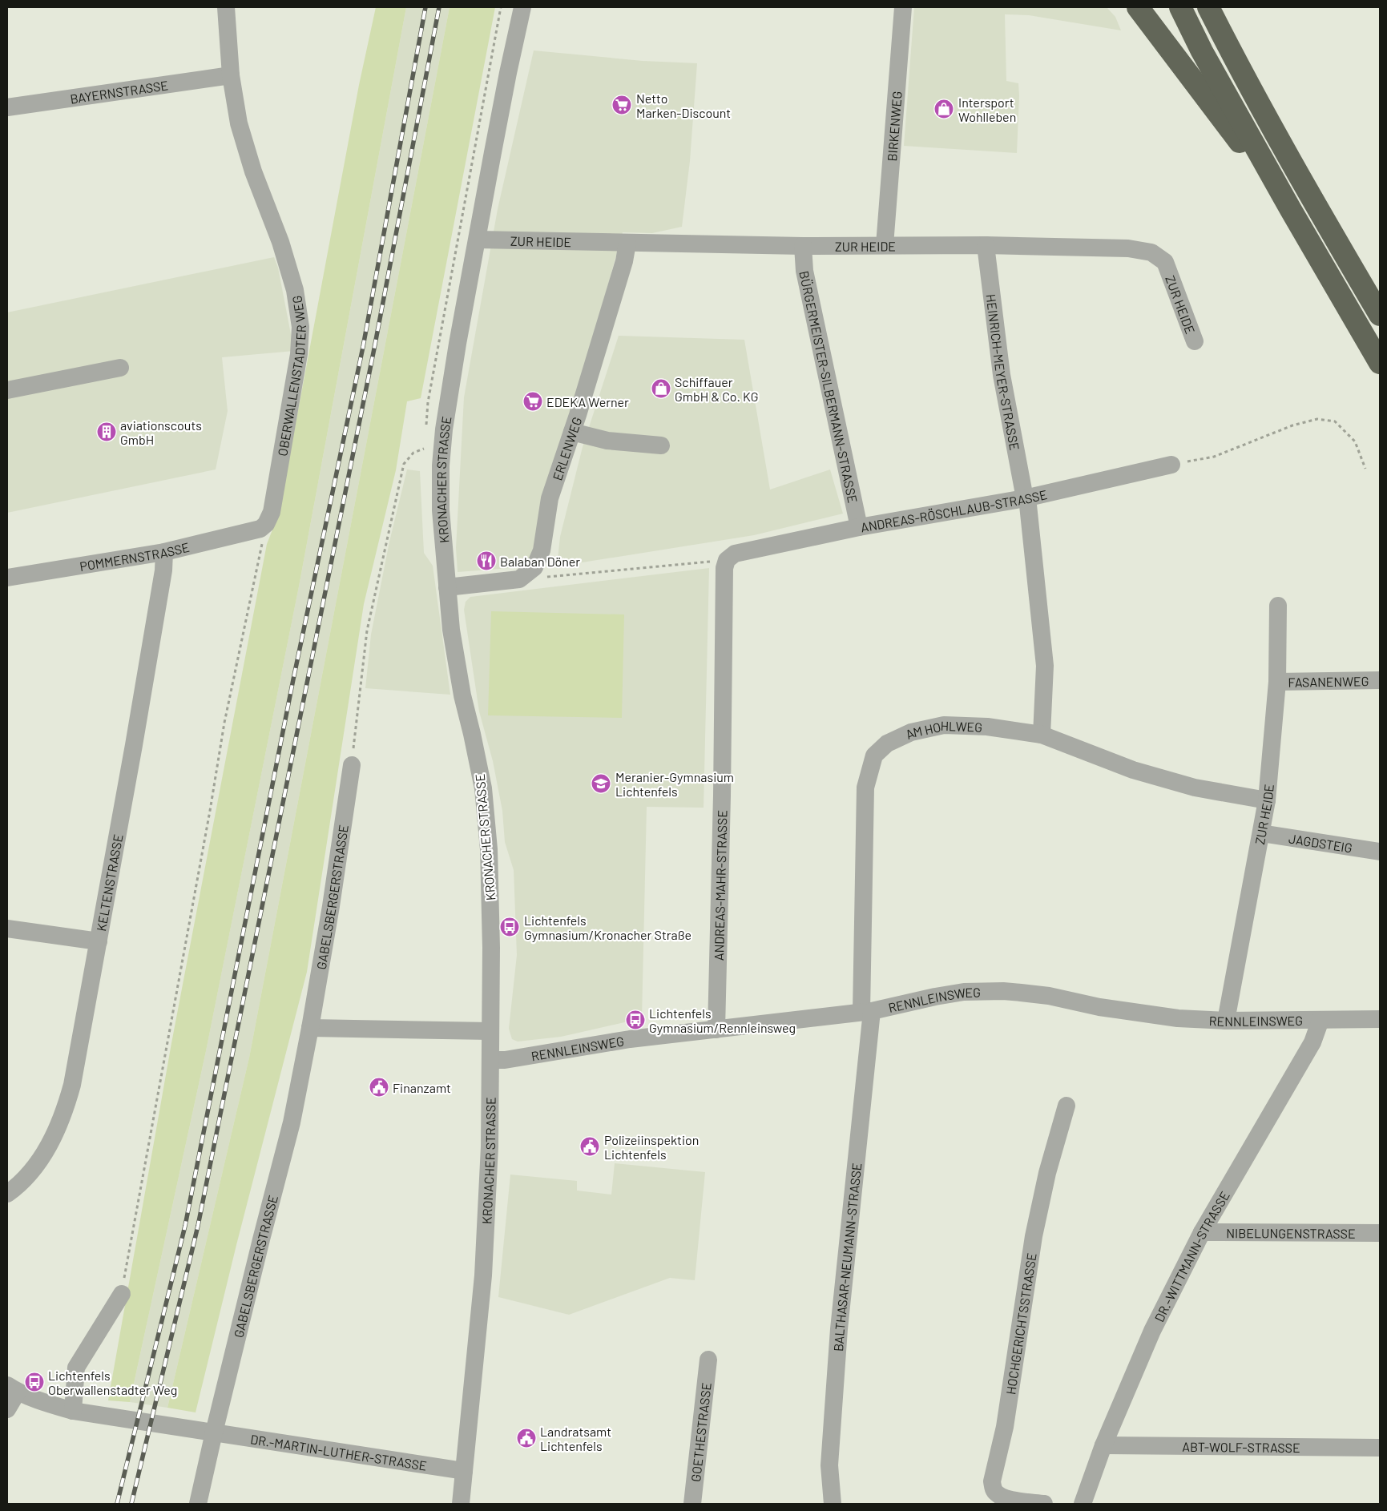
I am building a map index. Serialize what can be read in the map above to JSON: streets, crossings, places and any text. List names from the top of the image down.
{
  "streets": {
    "street": [
      "BAYERNSTRASSE",
      "BIRKENWEG",
      "ZUR HEIDE",
      "HEINRICH-MEYER-STRASSE",
      "OBERWALLENSTADTER WEG",
      "BÜRGERMEISTER-SILBERMANN-STRASSE",
      "ERLENWEG",
      "KRONACHER STRASSE",
      "ANDREAS-RÖSCHLAUB-STRASSE",
      "POMMERNSTRASSE",
      "FASANENWEG",
      "AM HOHLWEG",
      "JAGDSTEIG",
      "KELTENSTRASSE",
      "ANDREAS-MAHR-STRASSE",
      "GABELSBERGERSTRASSE",
      "RENNLEINSWEG",
      "NIBELUNGENSTRASSE",
      "BALTHASAR-NEUMANN-STRASSE",
      "DR.-WITTMANN-STRASSE",
      "HOCHGERICHTSSTRASSE",
      "GOETHESTRASSE",
      "ABT-WOLF-STRASSE",
      "DR.-MARTIN-LUTHER-STRASSE"
    ]
  },
  "crossings": [
    ["BAYERNSTRASSE", "OBERWALLENSTADTER WEG"],
    ["BIRKENWEG", "ZUR HEIDE"],
    ["ZUR HEIDE", "HEINRICH-MEYER-STRASSE"],
    ["ZUR HEIDE", "BÜRGERMEISTER-SILBERMANN-STRASSE"],
    ["ZUR HEIDE", "ERLENWEG"],
    ["ZUR HEIDE", "KRONACHER STRASSE"],
    ["ZUR HEIDE", "FASANENWEG"],
    ["ZUR HEIDE", "AM HOHLWEG"],
    ["ZUR HEIDE", "JAGDSTEIG"],
    ["ZUR HEIDE", "RENNLEINSWEG"],
    ["HEINRICH-MEYER-STRASSE", "ANDREAS-RÖSCHLAUB-STRASSE"],
    ["HEINRICH-MEYER-STRASSE", "AM HOHLWEG"],
    ["OBERWALLENSTADTER WEG", "POMMERNSTRASSE"],
    ["BÜRGERMEISTER-SILBERMANN-STRASSE", "ANDREAS-RÖSCHLAUB-STRASSE"],
    ["KRONACHER STRASSE", "RENNLEINSWEG"],
    ["KRONACHER STRASSE", "DR.-MARTIN-LUTHER-STRASSE"],
    ["ANDREAS-RÖSCHLAUB-STRASSE", "ANDREAS-MAHR-STRASSE"],
    ["POMMERNSTRASSE", "KELTENSTRASSE"],
    ["AM HOHLWEG", "RENNLEINSWEG"],
    ["AM HOHLWEG", "BALTHASAR-NEUMANN-STRASSE"],
    ["ANDREAS-MAHR-STRASSE", "RENNLEINSWEG"],
    ["GABELSBERGERSTRASSE", "DR.-MARTIN-LUTHER-STRASSE"],
    ["RENNLEINSWEG", "BALTHASAR-NEUMANN-STRASSE"],
    ["RENNLEINSWEG", "DR.-WITTMANN-STRASSE"],
    ["NIBELUNGENSTRASSE", "DR.-WITTMANN-STRASSE"],
    ["DR.-WITTMANN-STRASSE", "ABT-WOLF-STRASSE"]
  ],
  "places": {
    "supermarket": ["Netto Marken-Discount", "EDEKA Werner"],
    "shop": ["Intersport Wohlleben", "Schiffauer GmbH & Co. KG"],
    "building": ["aviationscouts GmbH"],
    "restaurant": ["Balaban Döner"],
    "school or university": ["Meranier-Gymnasium Lichtenfels"],
    "bus stop": ["Lichtenfels Gymnasium/Kronacher Straße", "Lichtenfels Gymnasium/Rennleinsweg", "Lichtenfels Oberwallenstadter Weg"],
    "public building": ["Finanzamt", "Polizeiinspektion Lichtenfels", "Landratsamt Lichtenfels"]
  }
}
